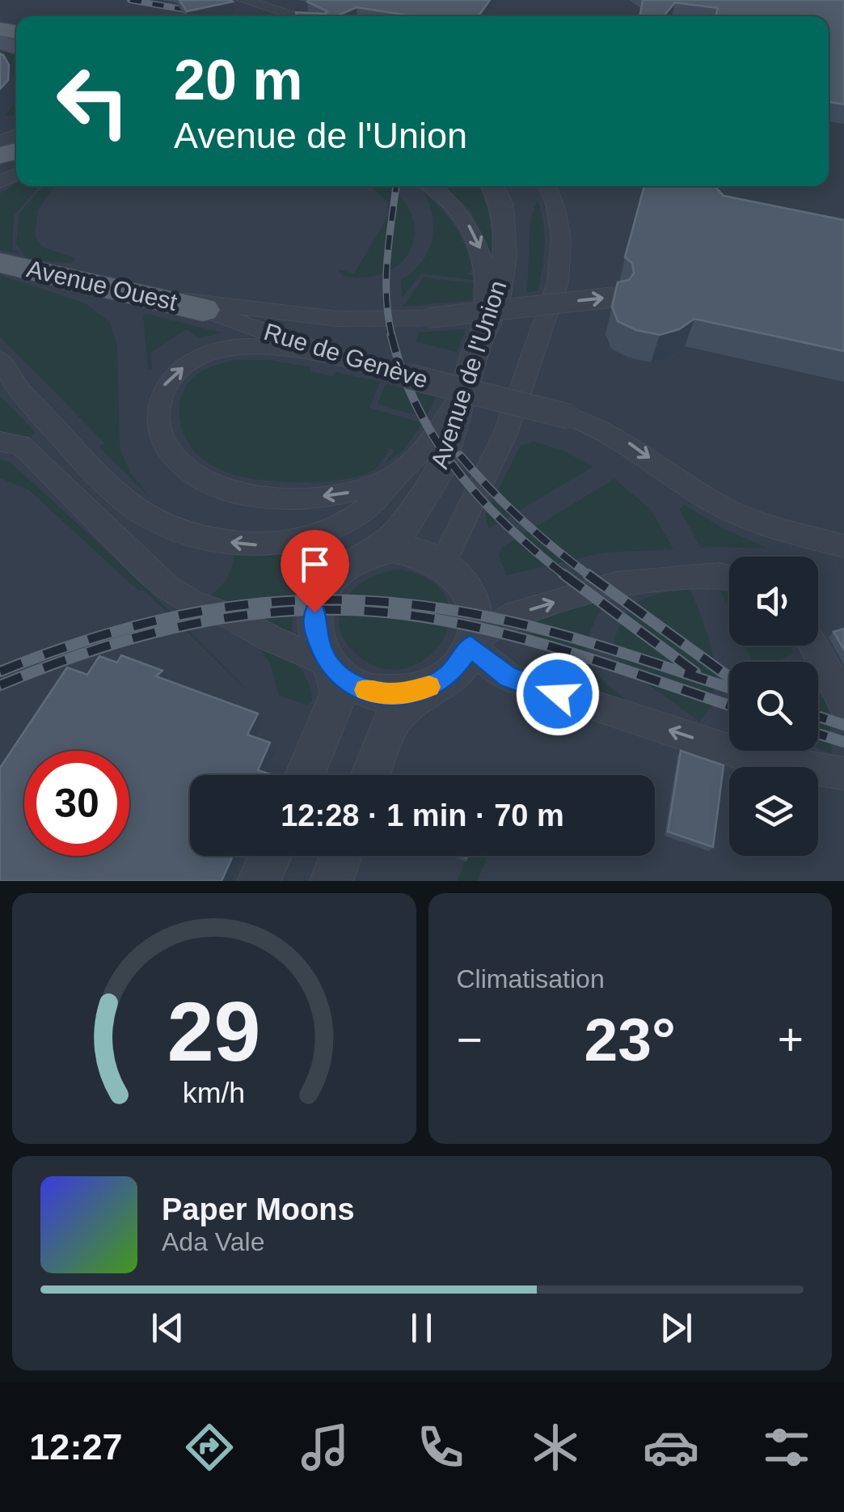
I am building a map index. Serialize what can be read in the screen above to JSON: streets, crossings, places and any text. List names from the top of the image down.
{
  "streets": {
    "main road": ["Avenue Ouest"],
    "street": ["Rue de Genève", "Avenue de l'Union"]
  },
  "crossings": [
    ["Avenue Ouest", "Rue de Genève"]
  ],
  "page": {
    "turn": ["20 m", "Avenue de l'Union"],
    "limit": "30",
    "trip": "12:28 · 1 min · 70 m",
    "tile": "Climatisation",
    "heat": ["−", "23°", "+"],
    "song": ["Paper Moons", "Ada Vale"],
    "tabs": "12:27",
    "gauge": ["29", "km/h"]
  }
}
